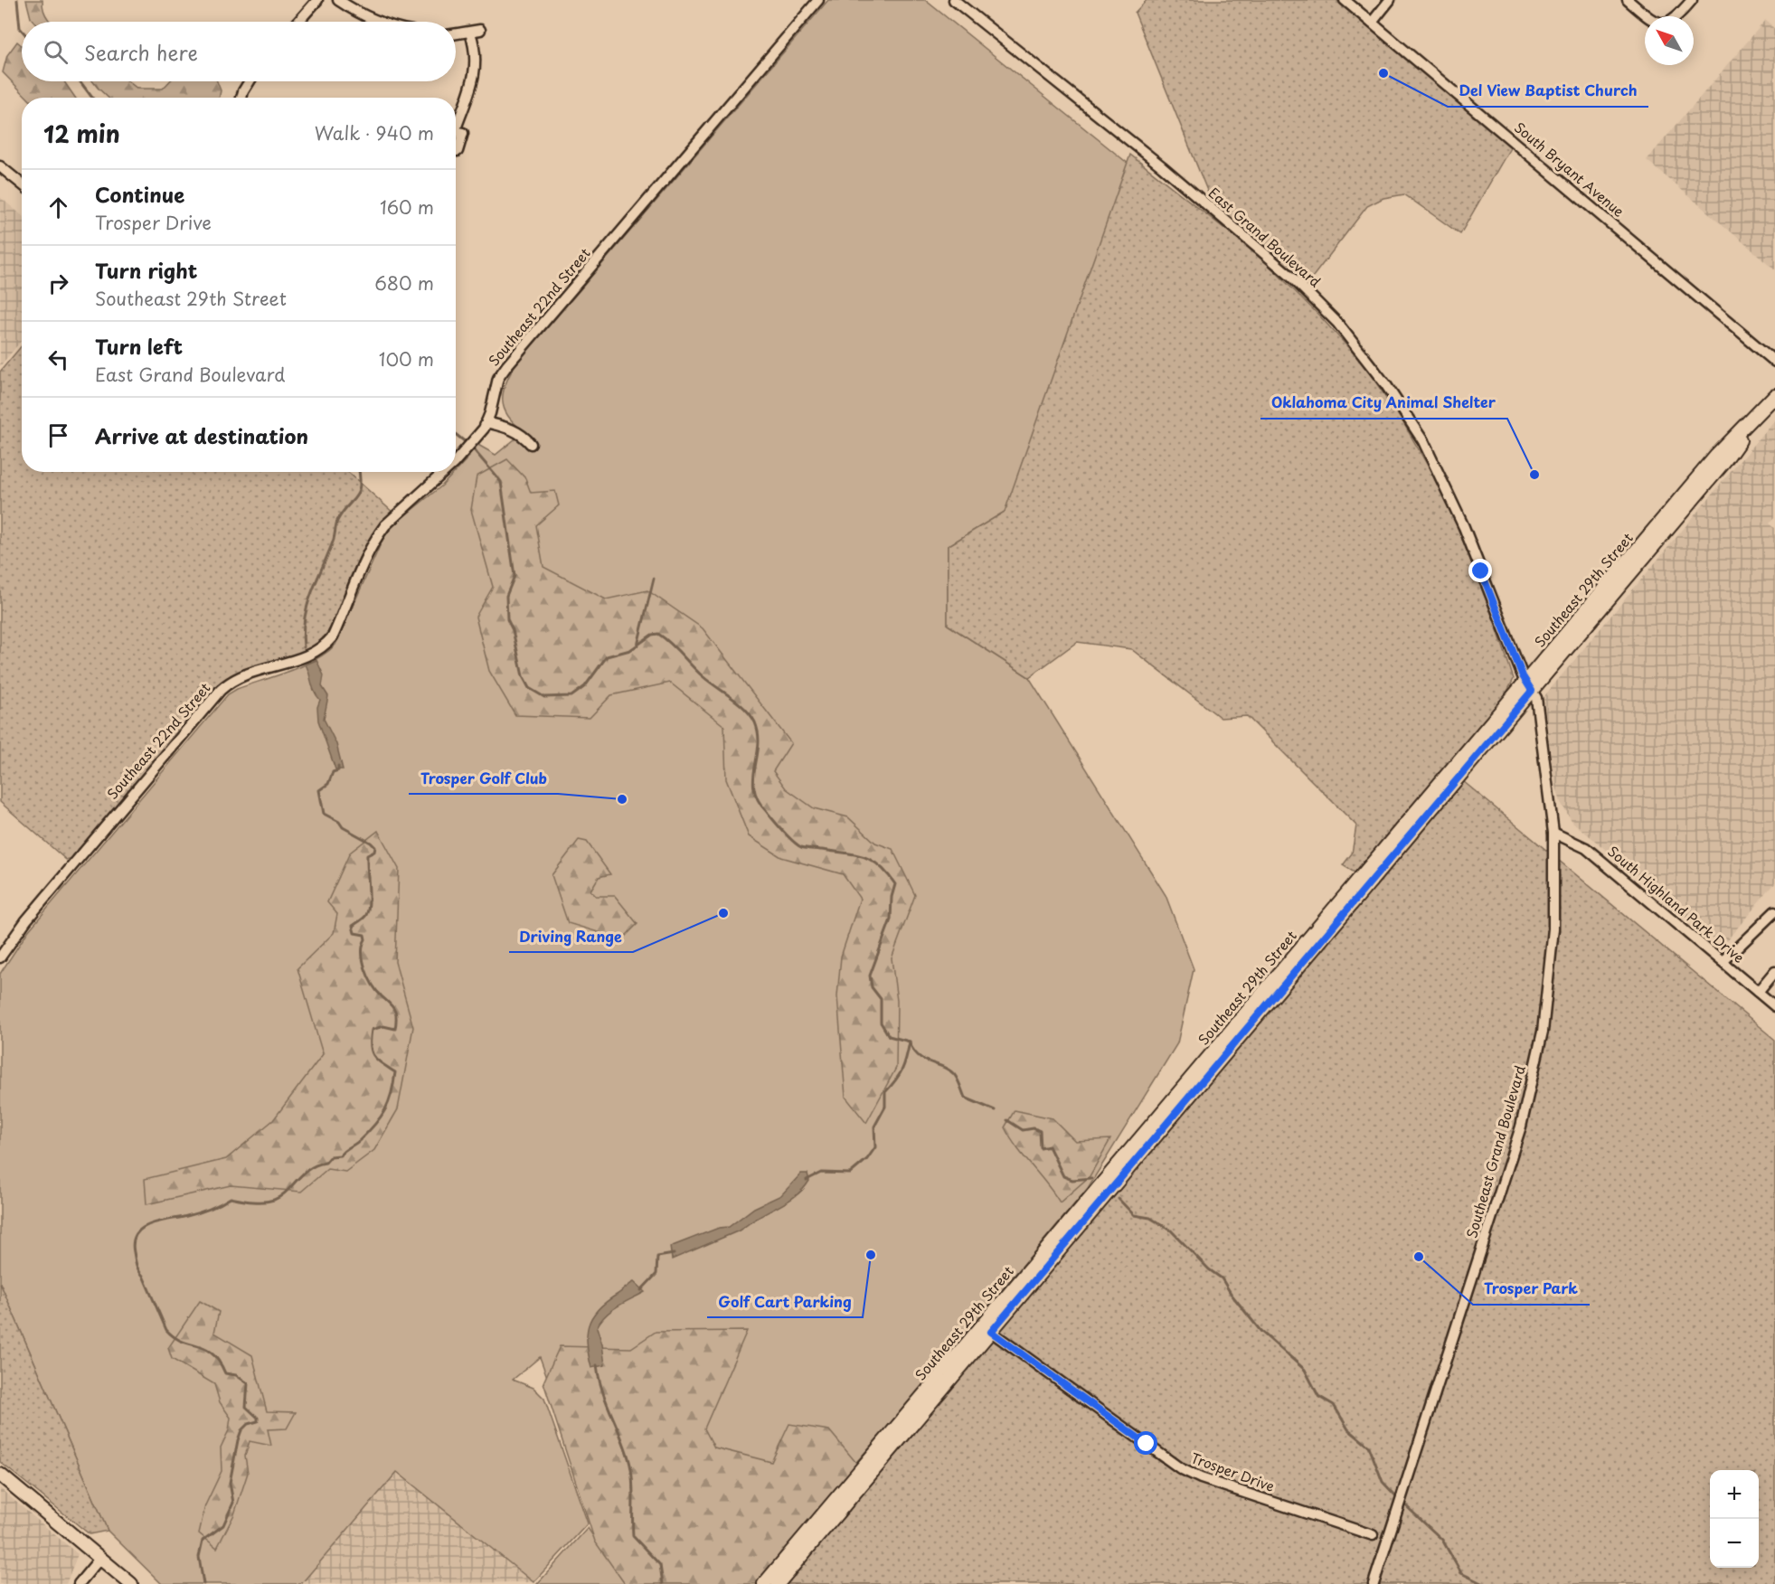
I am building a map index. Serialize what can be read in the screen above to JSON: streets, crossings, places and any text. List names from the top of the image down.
{
  "streets": {
    "main road": ["Southeast 29th Street"],
    "street": [
      "South Bryant Avenue",
      "East Grand Boulevard",
      "Southeast 22nd Street",
      "South Highland Park Drive",
      "Southeast Grand Boulevard",
      "Trosper Drive"
    ]
  },
  "crossings": [
    ["East Grand Boulevard", "Southeast 29th Street"],
    ["East Grand Boulevard", "Southeast Grand Boulevard"],
    ["Southeast 29th Street", "Southeast Grand Boulevard"],
    ["Southeast 29th Street", "Trosper Drive"],
    ["South Highland Park Drive", "Southeast Grand Boulevard"]
  ],
  "places": [
    "Del View Baptist Church",
    "Oklahoma City Animal Shelter",
    "Trosper Golf Club",
    "Driving Range",
    "Golf Cart Parking",
    "Trosper Park"
  ],
  "north": "top left",
  "page": {
    "search": "Search here",
    "heading": ["12 min", "Walk · 940 m"],
    "list": [
      ["Continue", "Trosper Drive", "160 m"],
      ["Turn right", "Southeast 29th Street", "680 m"],
      ["Turn left", "East Grand Boulevard", "100 m"],
      "Arrive at destination"
    ],
    "map_buttons": ["+", "−"]
  }
}
